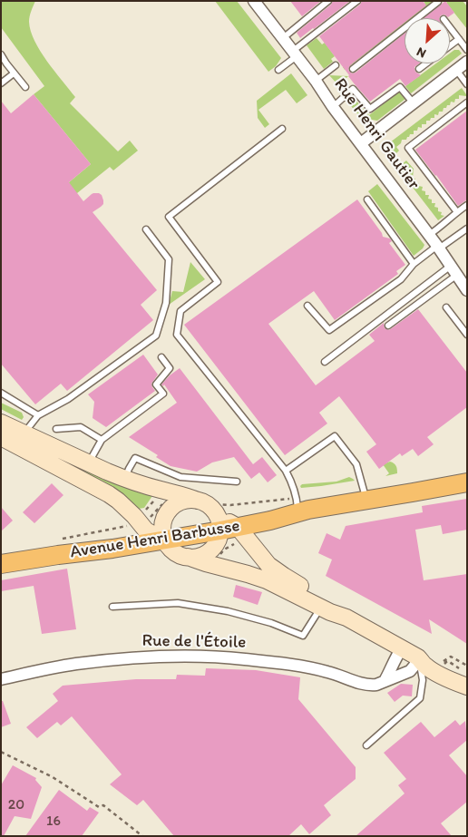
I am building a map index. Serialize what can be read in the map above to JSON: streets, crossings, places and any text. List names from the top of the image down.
{
  "streets": {
    "main road": ["Avenue Henri Barbusse"],
    "street": ["Rue Henri Gautier", "Rue de l'Étoile"]
  },
  "house_numbers": ["20", "16"],
  "north": "bottom left"
}
